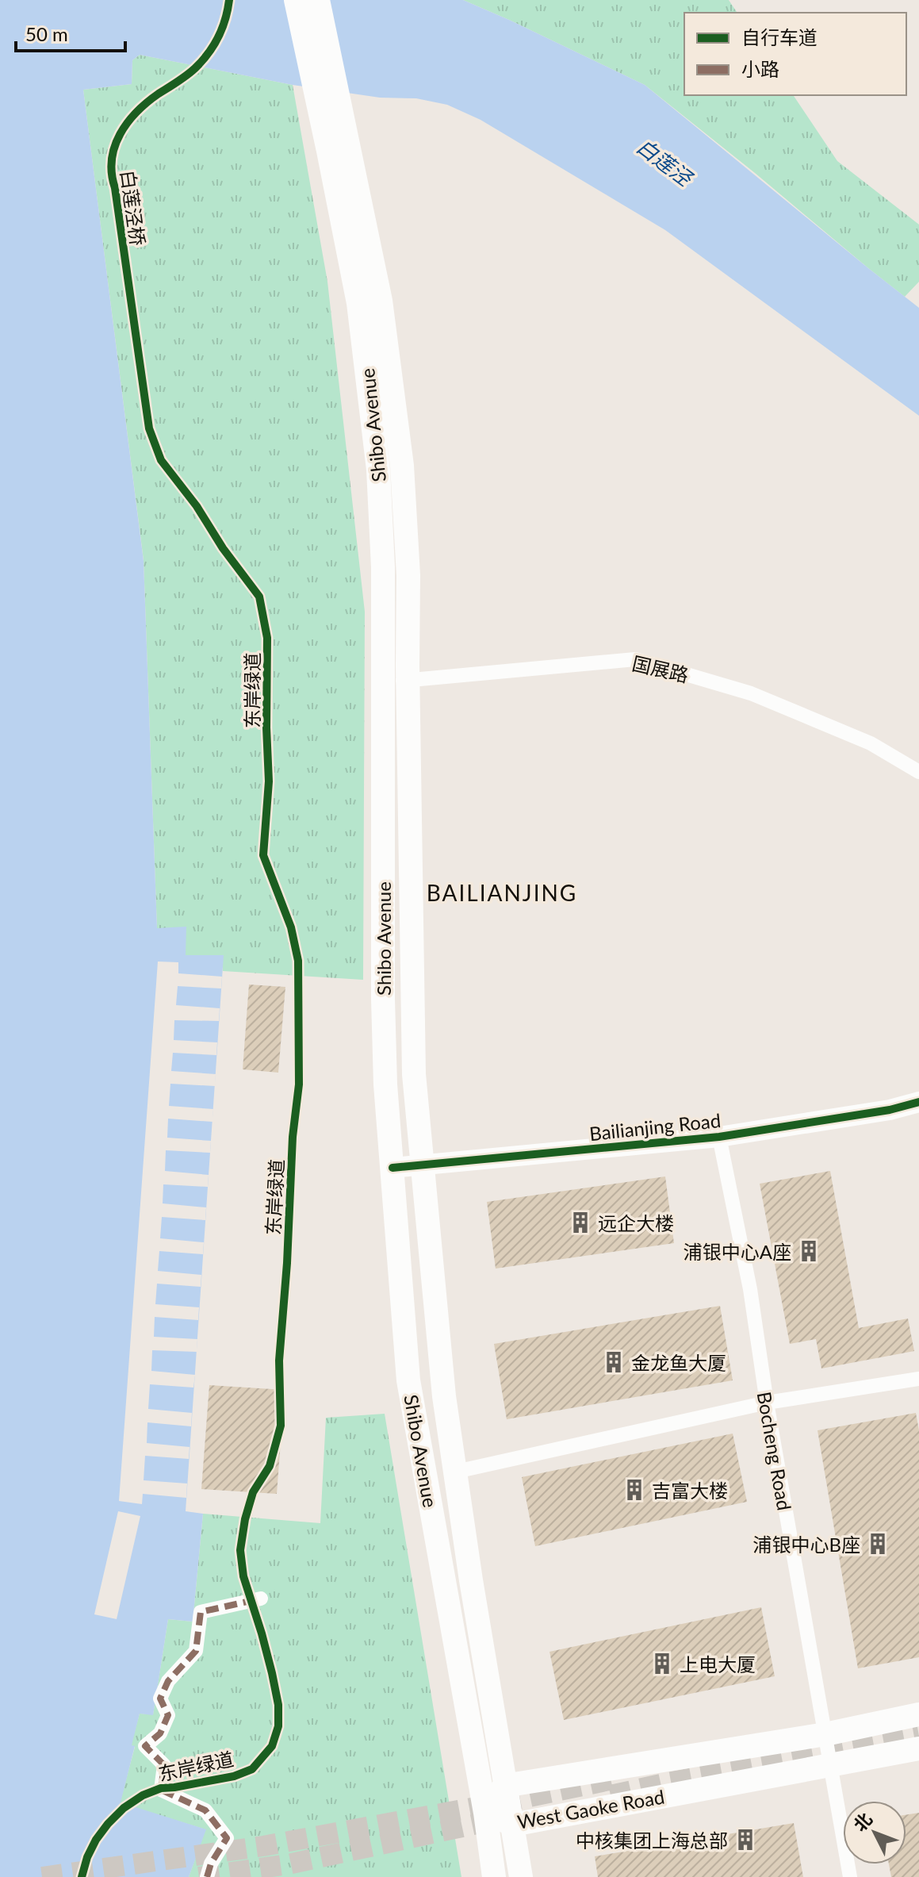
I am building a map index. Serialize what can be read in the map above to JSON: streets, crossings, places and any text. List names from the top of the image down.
{
  "streets": {
    "main road": ["Shibo Avenue", "West Gaoke Road"],
    "street": ["国展路", "Bailianjing Road", "Bocheng Road"],
    "cycle path": ["白莲泾桥"]
  },
  "crossings": [
    ["Shibo Avenue", "国展路"],
    ["Shibo Avenue", "Bailianjing Road"],
    ["Shibo Avenue", "West Gaoke Road"],
    ["Bailianjing Road", "Bocheng Road"],
    ["Bocheng Road", "West Gaoke Road"]
  ],
  "districts": ["BAILIANJING"],
  "water": ["白莲泾"],
  "places": {
    "building": [
      "远企大楼",
      "浦银中心A座",
      "金龙鱼大厦",
      "吉富大楼",
      "浦银中心B座",
      "上电大厦",
      "中核集团上海总部"
    ]
  },
  "legend": ["自行车道", "小路"],
  "scale_bar": "50 m",
  "north": "top left"
}
